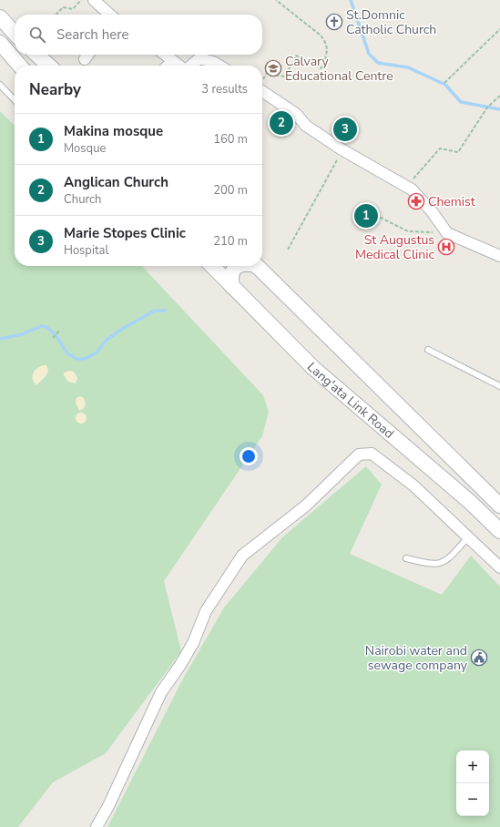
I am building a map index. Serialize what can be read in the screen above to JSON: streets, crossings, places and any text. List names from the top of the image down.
{
  "streets": {
    "main road": ["Lang'ata Link Road"]
  },
  "places": {
    "church": ["St.Domnic Catholic Church"],
    "school or university": ["Calvary Educational Centre"],
    "pharmacy": ["Chemist"],
    "hospital": ["St Augustus Medical Clinic"],
    "public building": ["Nairobi water and sewage company"]
  },
  "page": {
    "search": "Search here",
    "heading": ["Nearby", "3 results"],
    "pins": ["2", "3", "1"],
    "list": [
      {
        "mark": "1",
        "name": "Makina mosque",
        "note": "Mosque",
        "value": "160 m"
      },
      {
        "mark": "2",
        "name": "Anglican Church",
        "note": "Church",
        "value": "200 m"
      },
      {
        "mark": "3",
        "name": "Marie Stopes Clinic",
        "note": "Hospital",
        "value": "210 m"
      }
    ],
    "map_buttons": ["+", "−"]
  }
}
